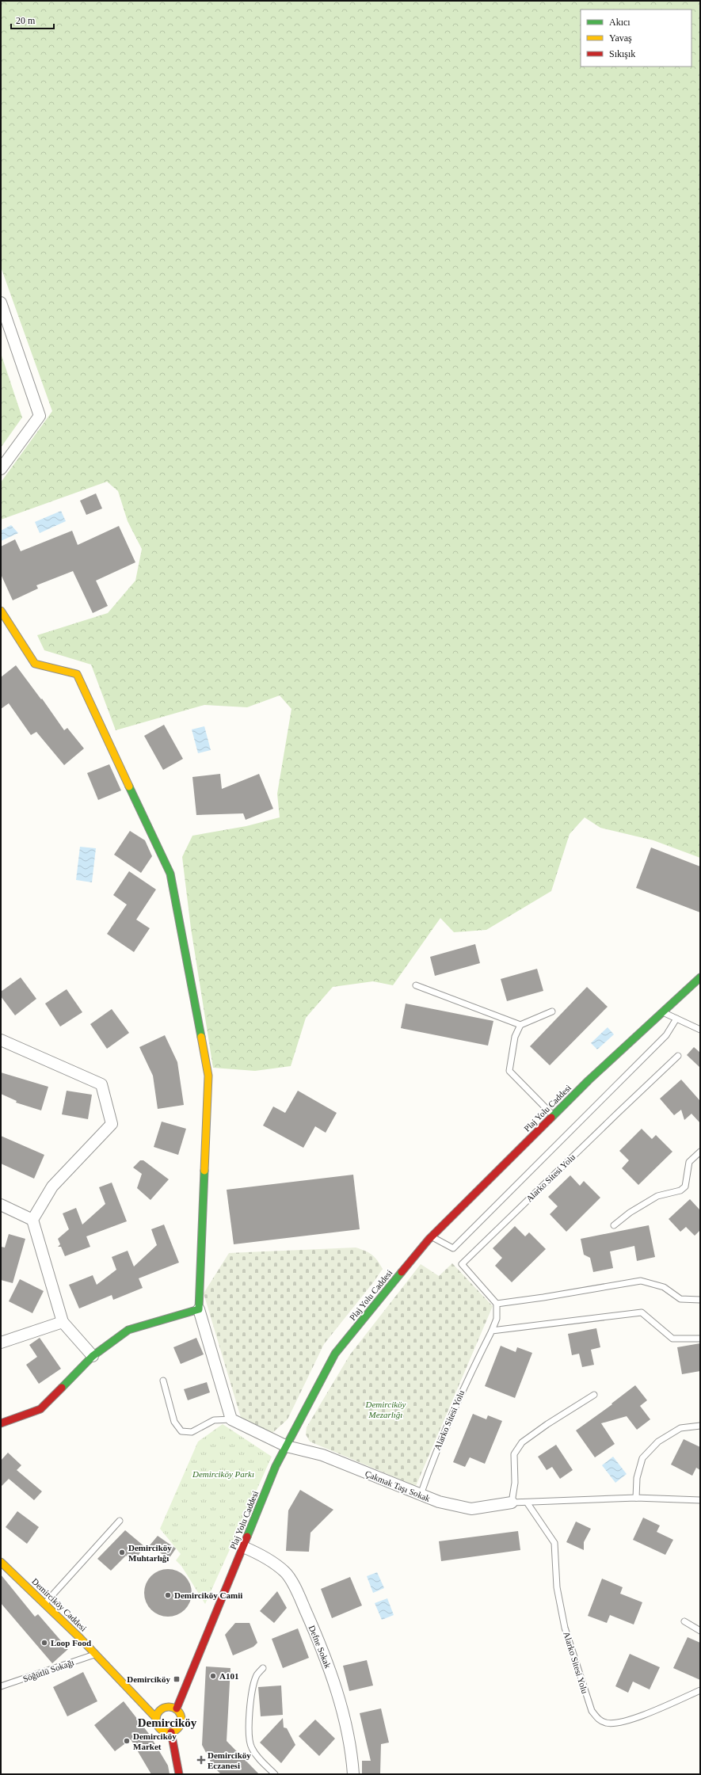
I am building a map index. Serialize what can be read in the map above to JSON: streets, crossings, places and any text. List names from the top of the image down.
{
  "streets": {
    "street": [
      "Plaj Yolu Caddesi",
      "Çakmak Taşı Sokak",
      "Demirciköy Caddesi",
      "Defne Sokak"
    ],
    "lane": ["Alarko Sitesi Yolu", "Söğütlü Sokağı"]
  },
  "crossings": [
    ["Plaj Yolu Caddesi", "Çakmak Taşı Sokak"],
    ["Plaj Yolu Caddesi", "Demirciköy Caddesi"],
    ["Plaj Yolu Caddesi", "Defne Sokak"],
    ["Alarko Sitesi Yolu", "Çakmak Taşı Sokak"],
    ["Demirciköy Caddesi", "Söğütlü Sokağı"]
  ],
  "districts": ["Demirciköy"],
  "parks": ["Demirciköy Mezarlığı", "Demirciköy Parkı"],
  "places": {
    "other": [
      "Demirciköy Muhtarlığı",
      "Demirciköy Camii",
      "Loop Food",
      "A101",
      "Demirciköy Market"
    ],
    "transit": ["Demirciköy"],
    "health": ["Demirciköy Eczanesi"]
  },
  "legend": ["Akıcı", "Yavaş", "Sıkışık"],
  "scale_bar": "20 m"
}
